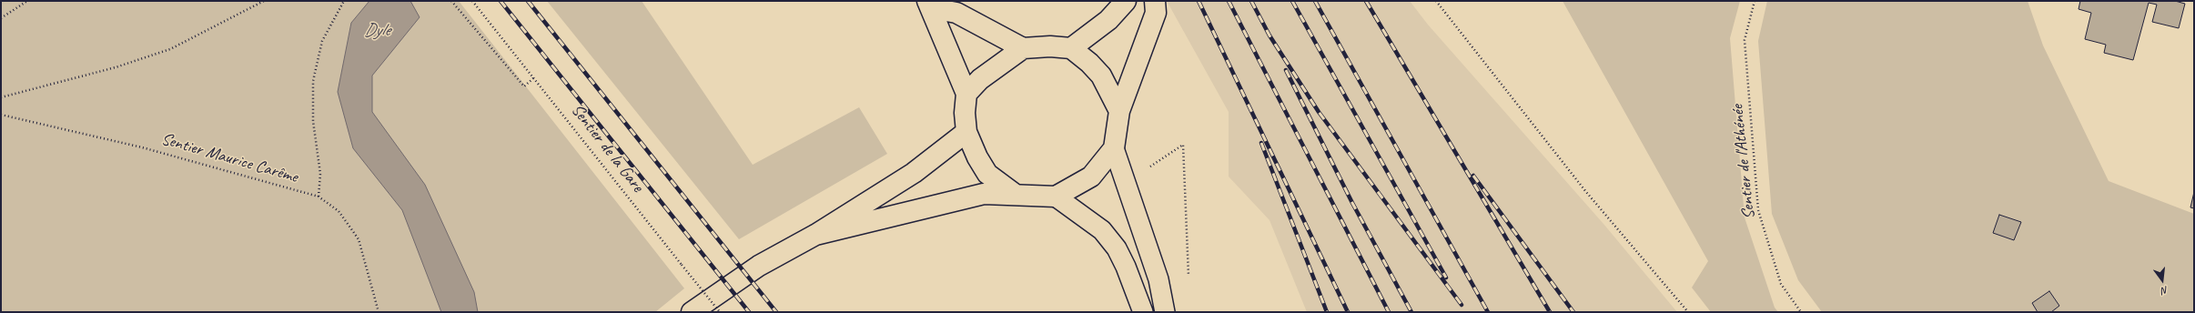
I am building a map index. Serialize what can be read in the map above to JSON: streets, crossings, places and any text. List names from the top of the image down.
{
  "streets": {
    "path": ["Sentier de la Gare", "Sentier Maurice Carême", "Sentier de l'Athénée"]
  },
  "water": ["Dyle"],
  "north": "bottom"
}
